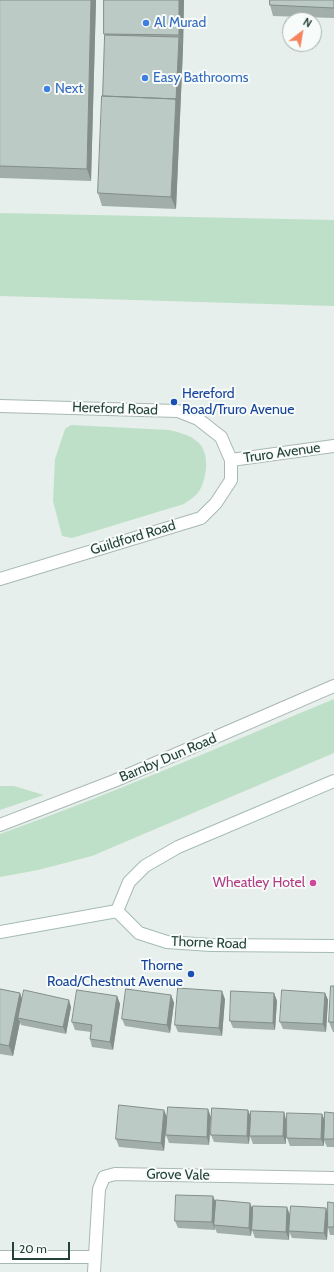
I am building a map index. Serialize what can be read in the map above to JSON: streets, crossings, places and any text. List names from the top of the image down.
{
  "streets": {
    "street": [
      "Hereford Road",
      "Truro Avenue",
      "Guildford Road",
      "Barnby Dun Road",
      "Thorne Road",
      "Grove Vale"
    ]
  },
  "crossings": [
    ["Hereford Road", "Truro Avenue"],
    ["Hereford Road", "Guildford Road"],
    ["Truro Avenue", "Guildford Road"]
  ],
  "places": [
    "Al Murad",
    "Easy Bathrooms",
    "Next",
    "Hereford Road/Truro Avenue",
    "Wheatley Hotel",
    "Thorne Road/Chestnut Avenue"
  ],
  "scale_bar": "20 m",
  "north": "top right"
}
